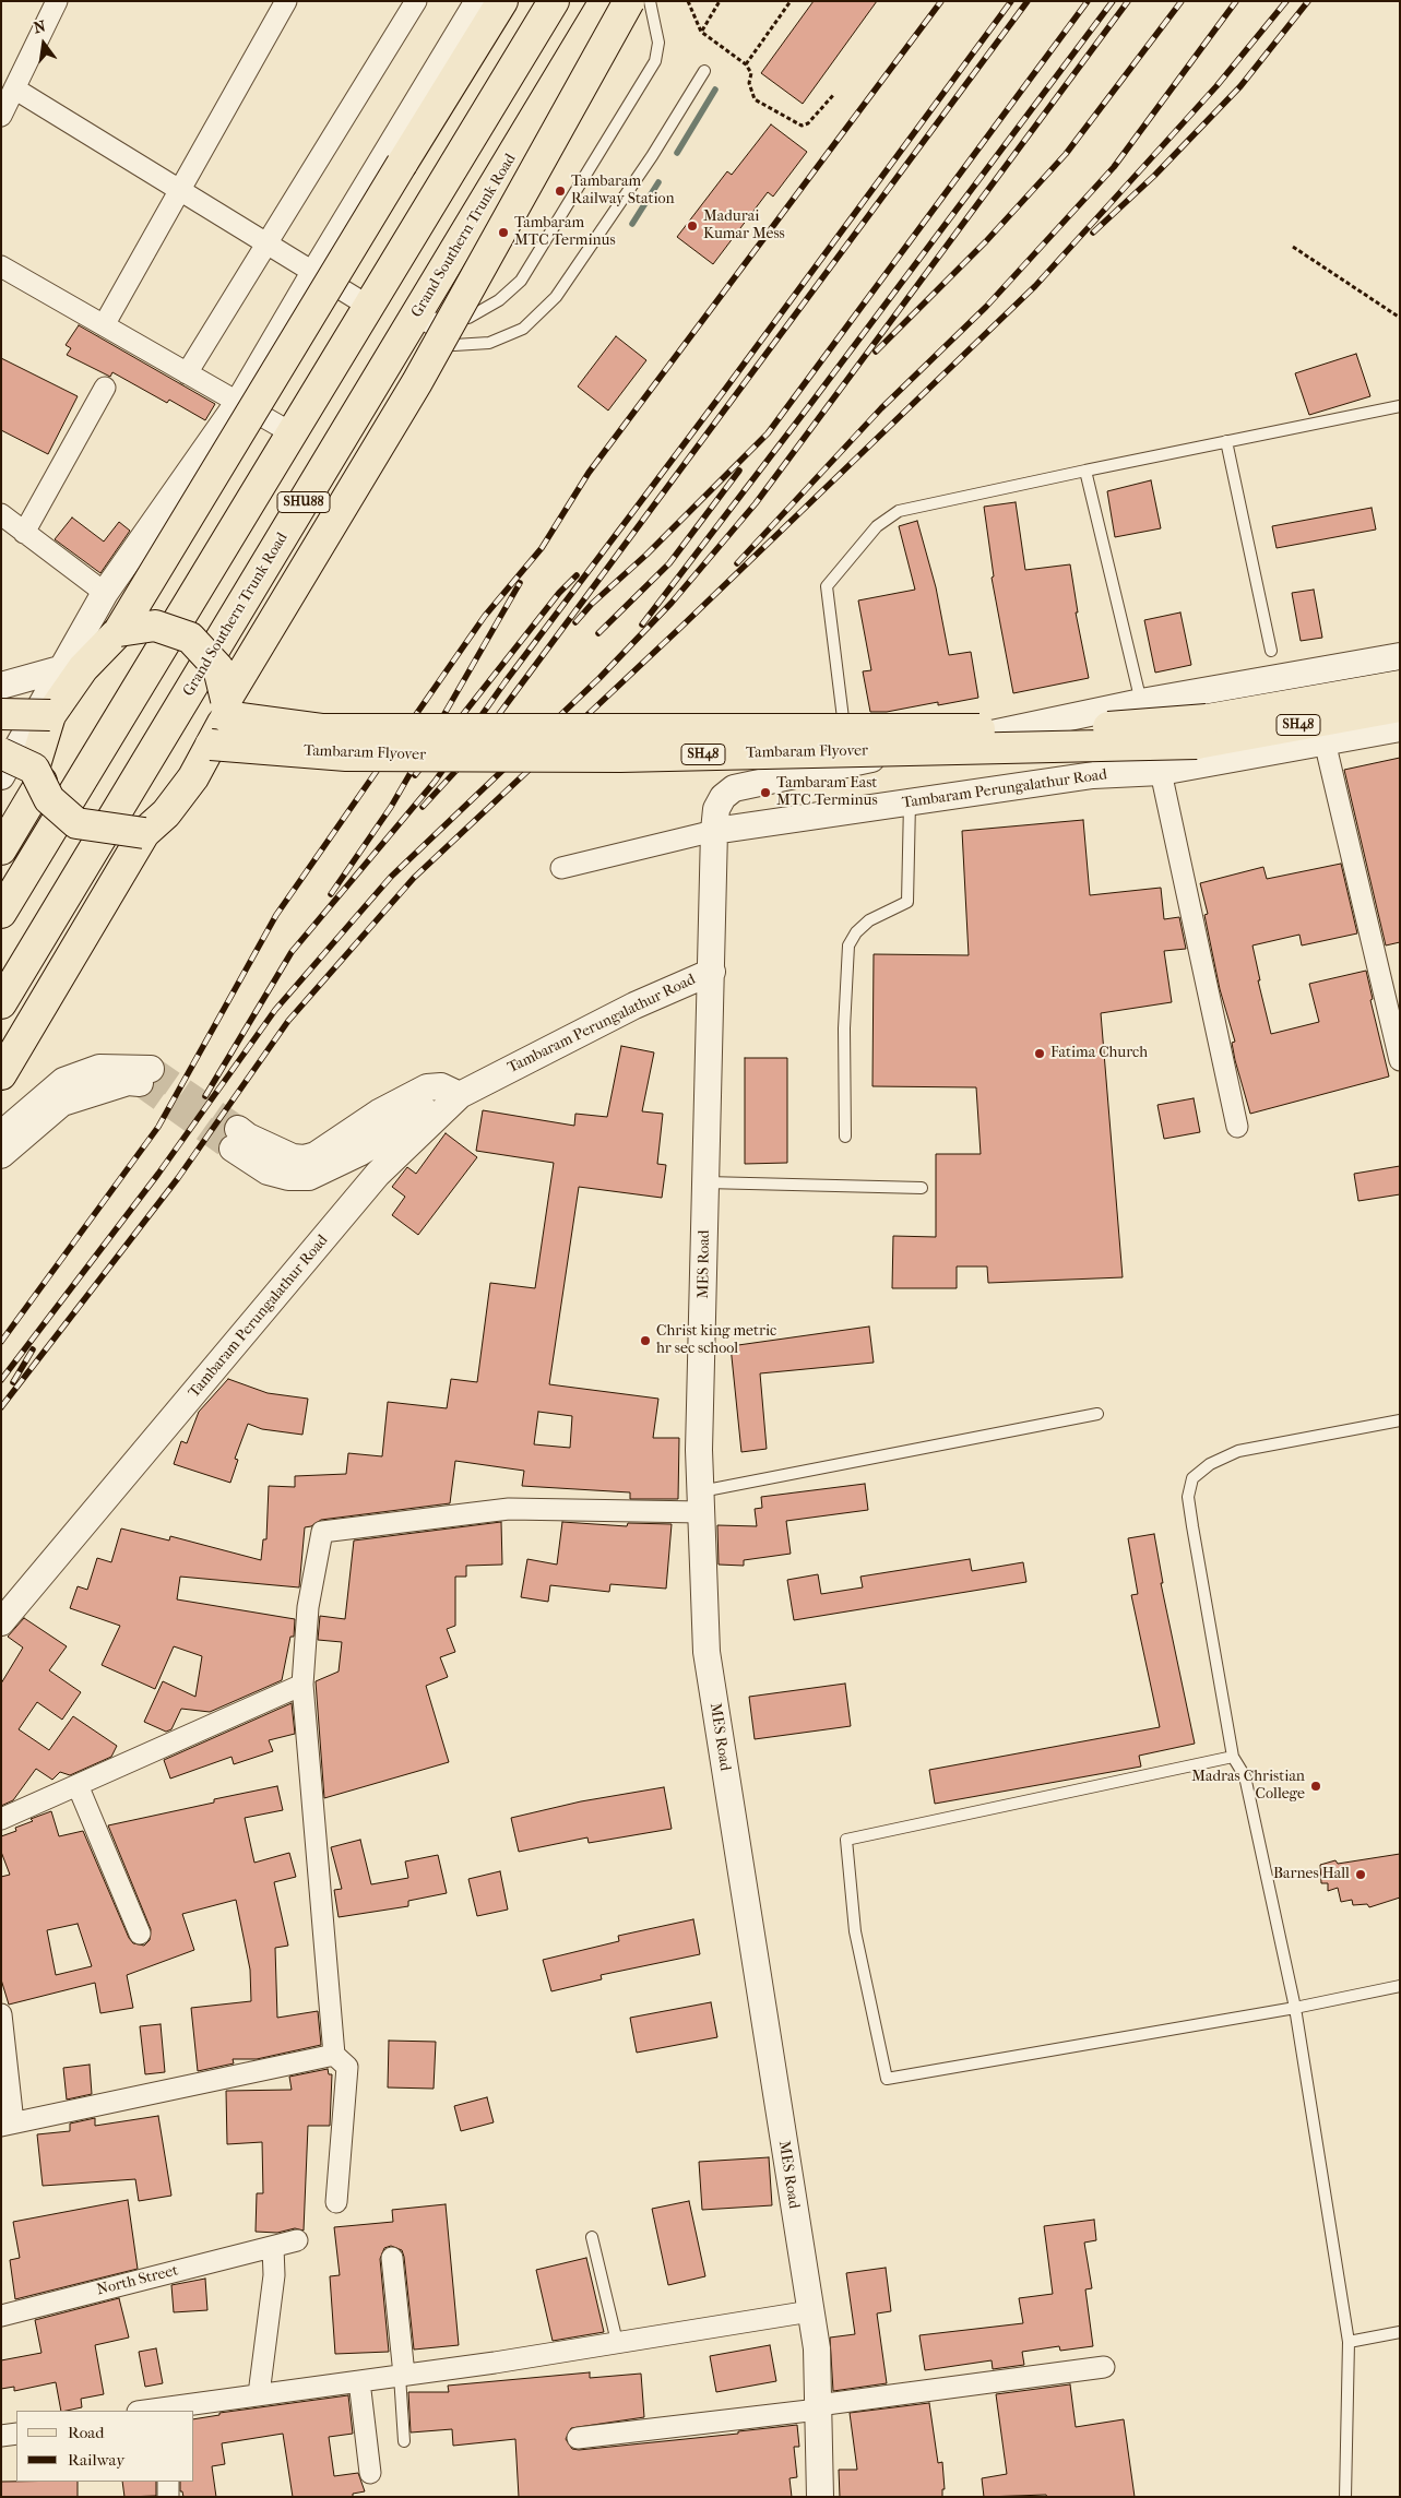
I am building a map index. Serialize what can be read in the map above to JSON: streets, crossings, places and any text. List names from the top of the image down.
{
  "streets": {
    "main road": [
      "Grand Southern Trunk Road",
      "SHU88",
      "SH48",
      "Tambaram Flyover"
    ],
    "street": ["Tambaram Perungalathur Road", "MES Road", "North Street"]
  },
  "crossings": [
    ["Tambaram Perungalathur Road", "MES Road"]
  ],
  "places": [
    "Tambaram Railway Station",
    "Madurai Kumar Mess",
    "Tambaram MTC Terminus",
    "Tambaram East MTC Terminus",
    "Fatima Church",
    "Christ king metric hr sec school",
    "Madras Christian College",
    "Barnes Hall"
  ],
  "legend": ["Road", "Railway"],
  "north": "top"
}
